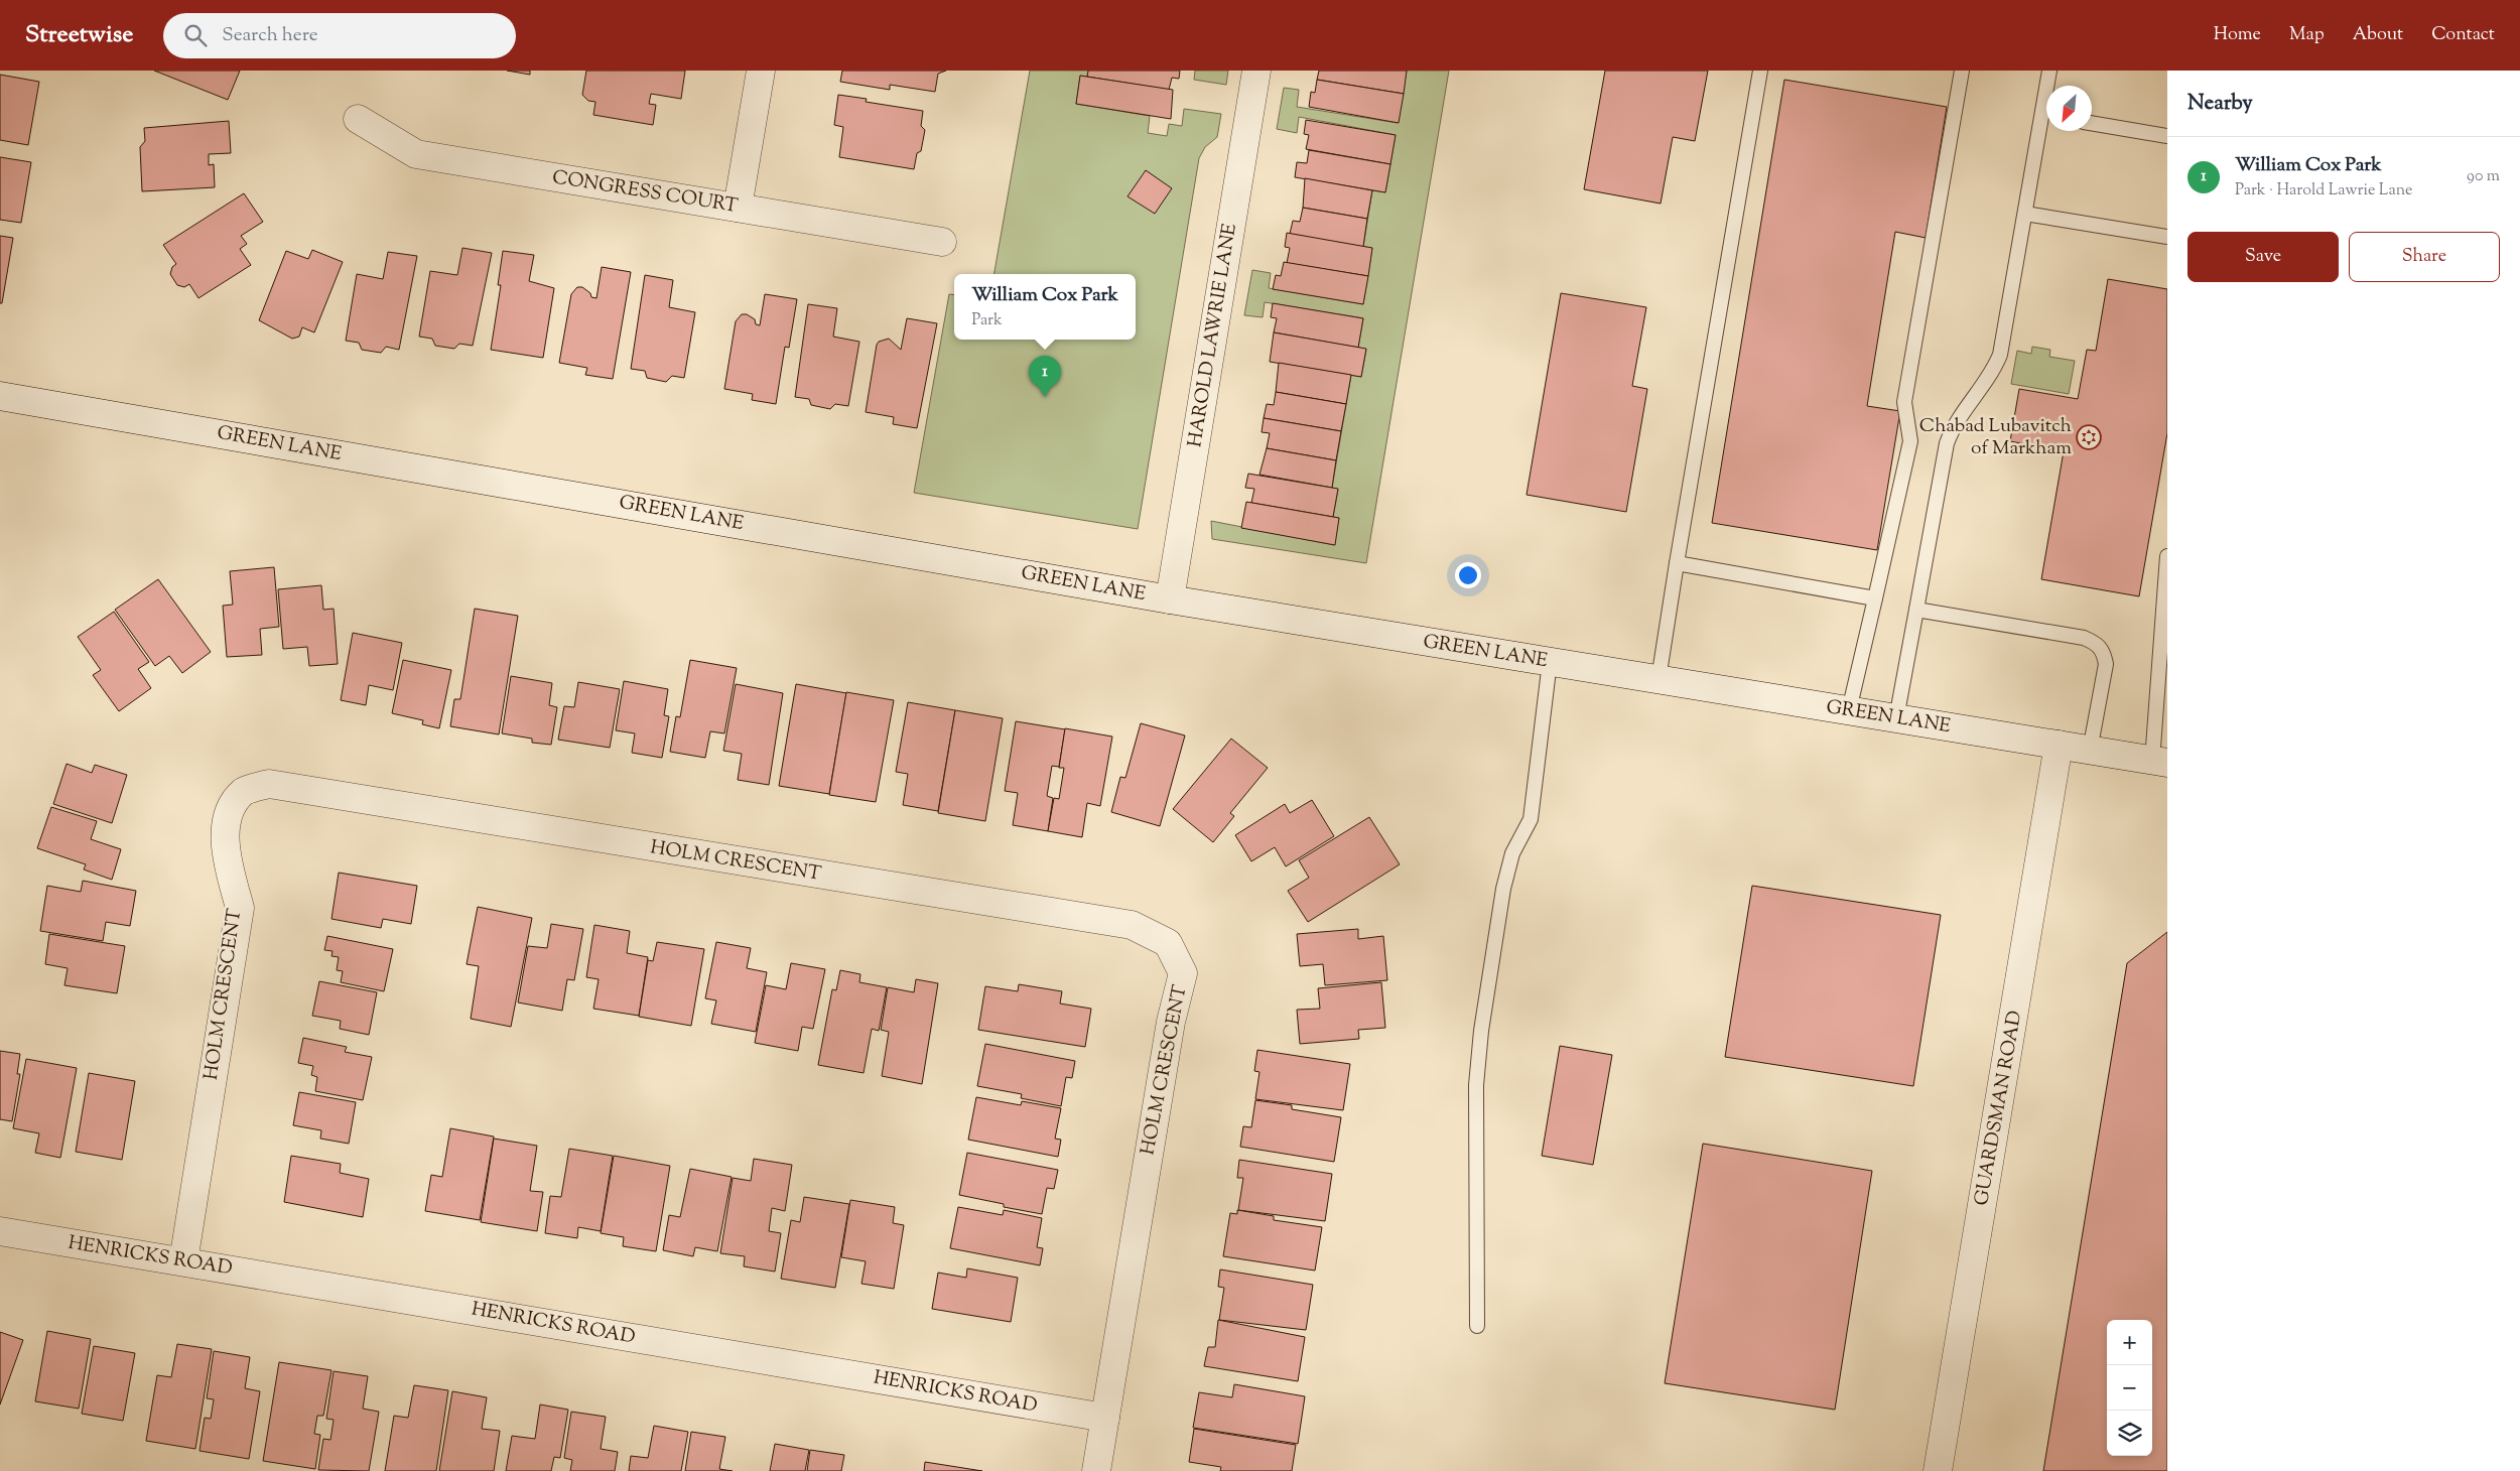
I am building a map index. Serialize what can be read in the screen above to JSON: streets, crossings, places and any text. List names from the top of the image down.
{
  "streets": {
    "street": [
      "CONGRESS COURT",
      "HAROLD LAWRIE LANE",
      "GREEN LANE",
      "HOLM CRESCENT",
      "GUARDSMAN ROAD",
      "HENRICKS ROAD"
    ]
  },
  "crossings": [
    ["HAROLD LAWRIE LANE", "GREEN LANE"],
    ["GREEN LANE", "GUARDSMAN ROAD"],
    ["HOLM CRESCENT", "HENRICKS ROAD"]
  ],
  "places": {
    "synagogue": ["Chabad Lubavitch of Markham"]
  },
  "north": "bottom left",
  "page": {
    "header": "Streetwise",
    "search": "Search here",
    "nav": [
      "Home",
      "Map",
      "About",
      "Contact"
    ],
    "heading": "Nearby",
    "list": [
      {
        "mark": "1",
        "name": "William Cox Park",
        "note": "Park · Harold Lawrie Lane",
        "value": "90 m"
      }
    ],
    "buttons": ["Save", "Share"],
    "popup": ["William Cox Park", "Park"],
    "pins": "1",
    "map_buttons": ["+", "−"]
  }
}
